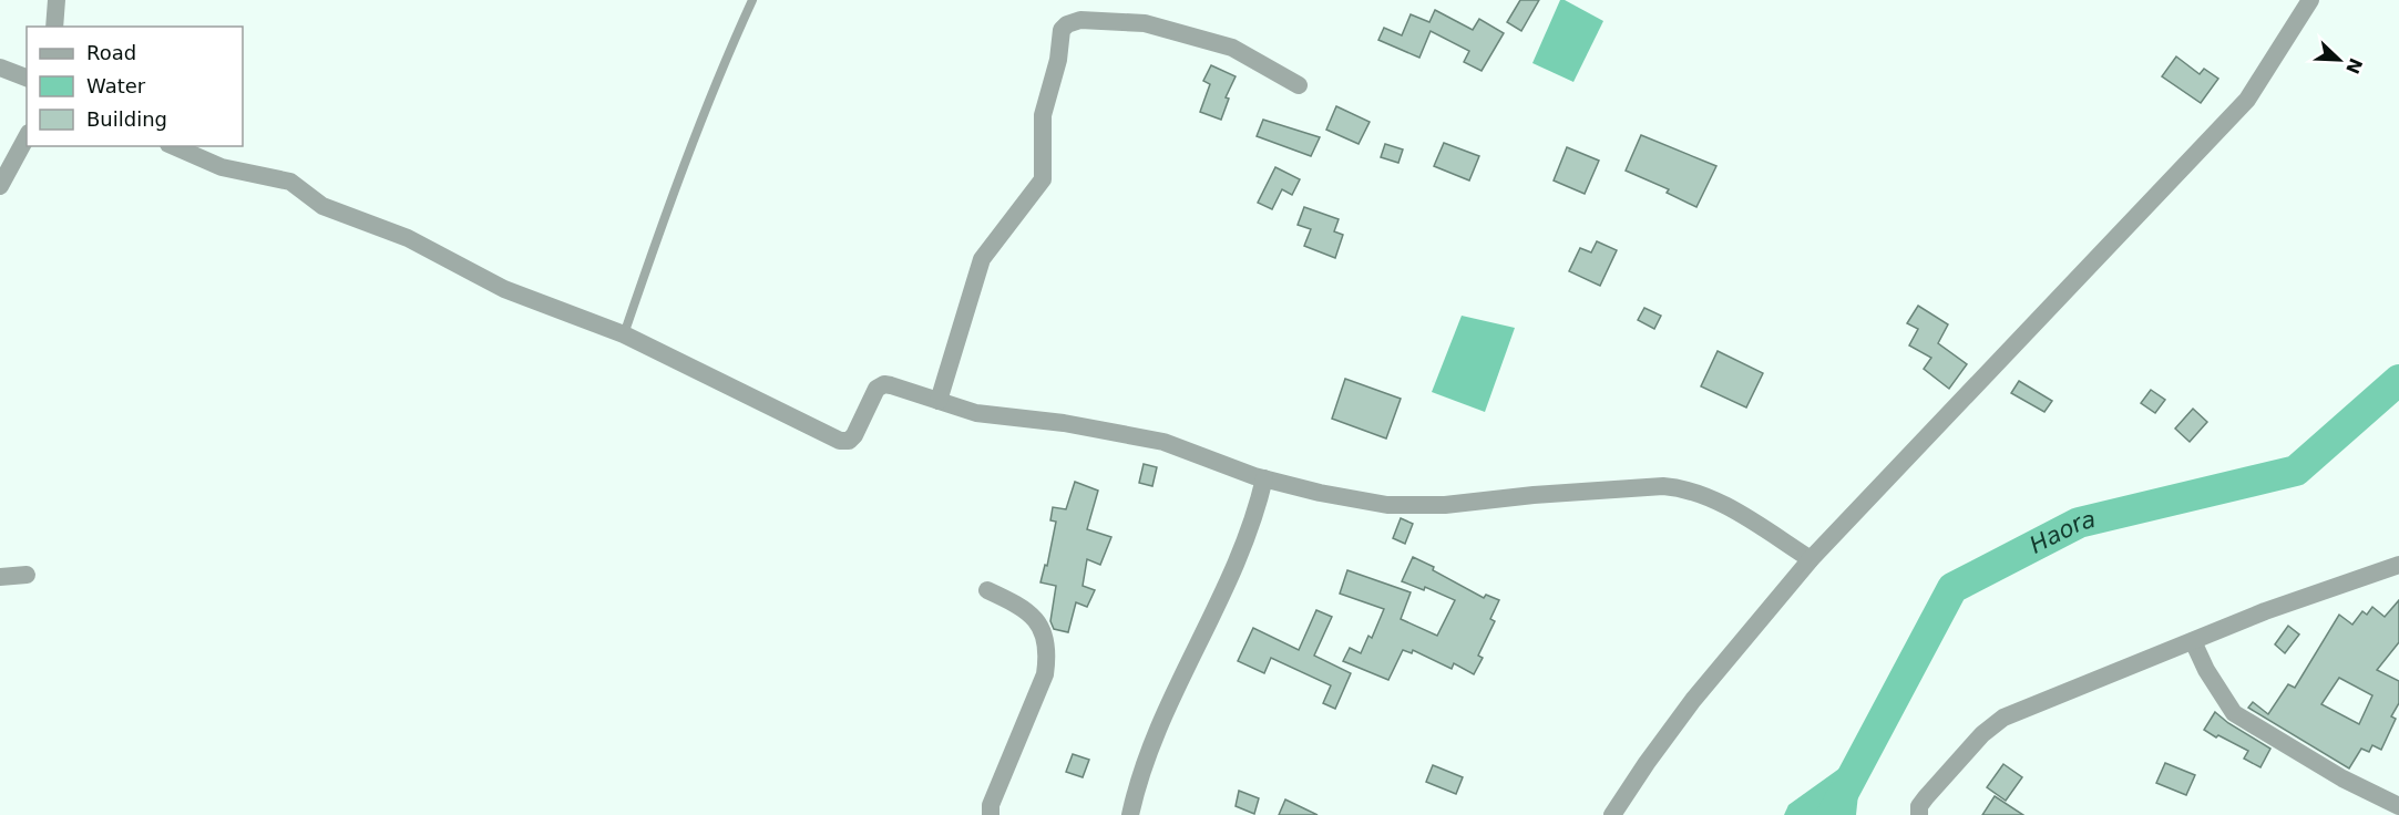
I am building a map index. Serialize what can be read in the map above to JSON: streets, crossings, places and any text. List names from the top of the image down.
{
  "water": ["Haora"],
  "legend": ["Road", "Water", "Building"],
  "north": "bottom right"
}
